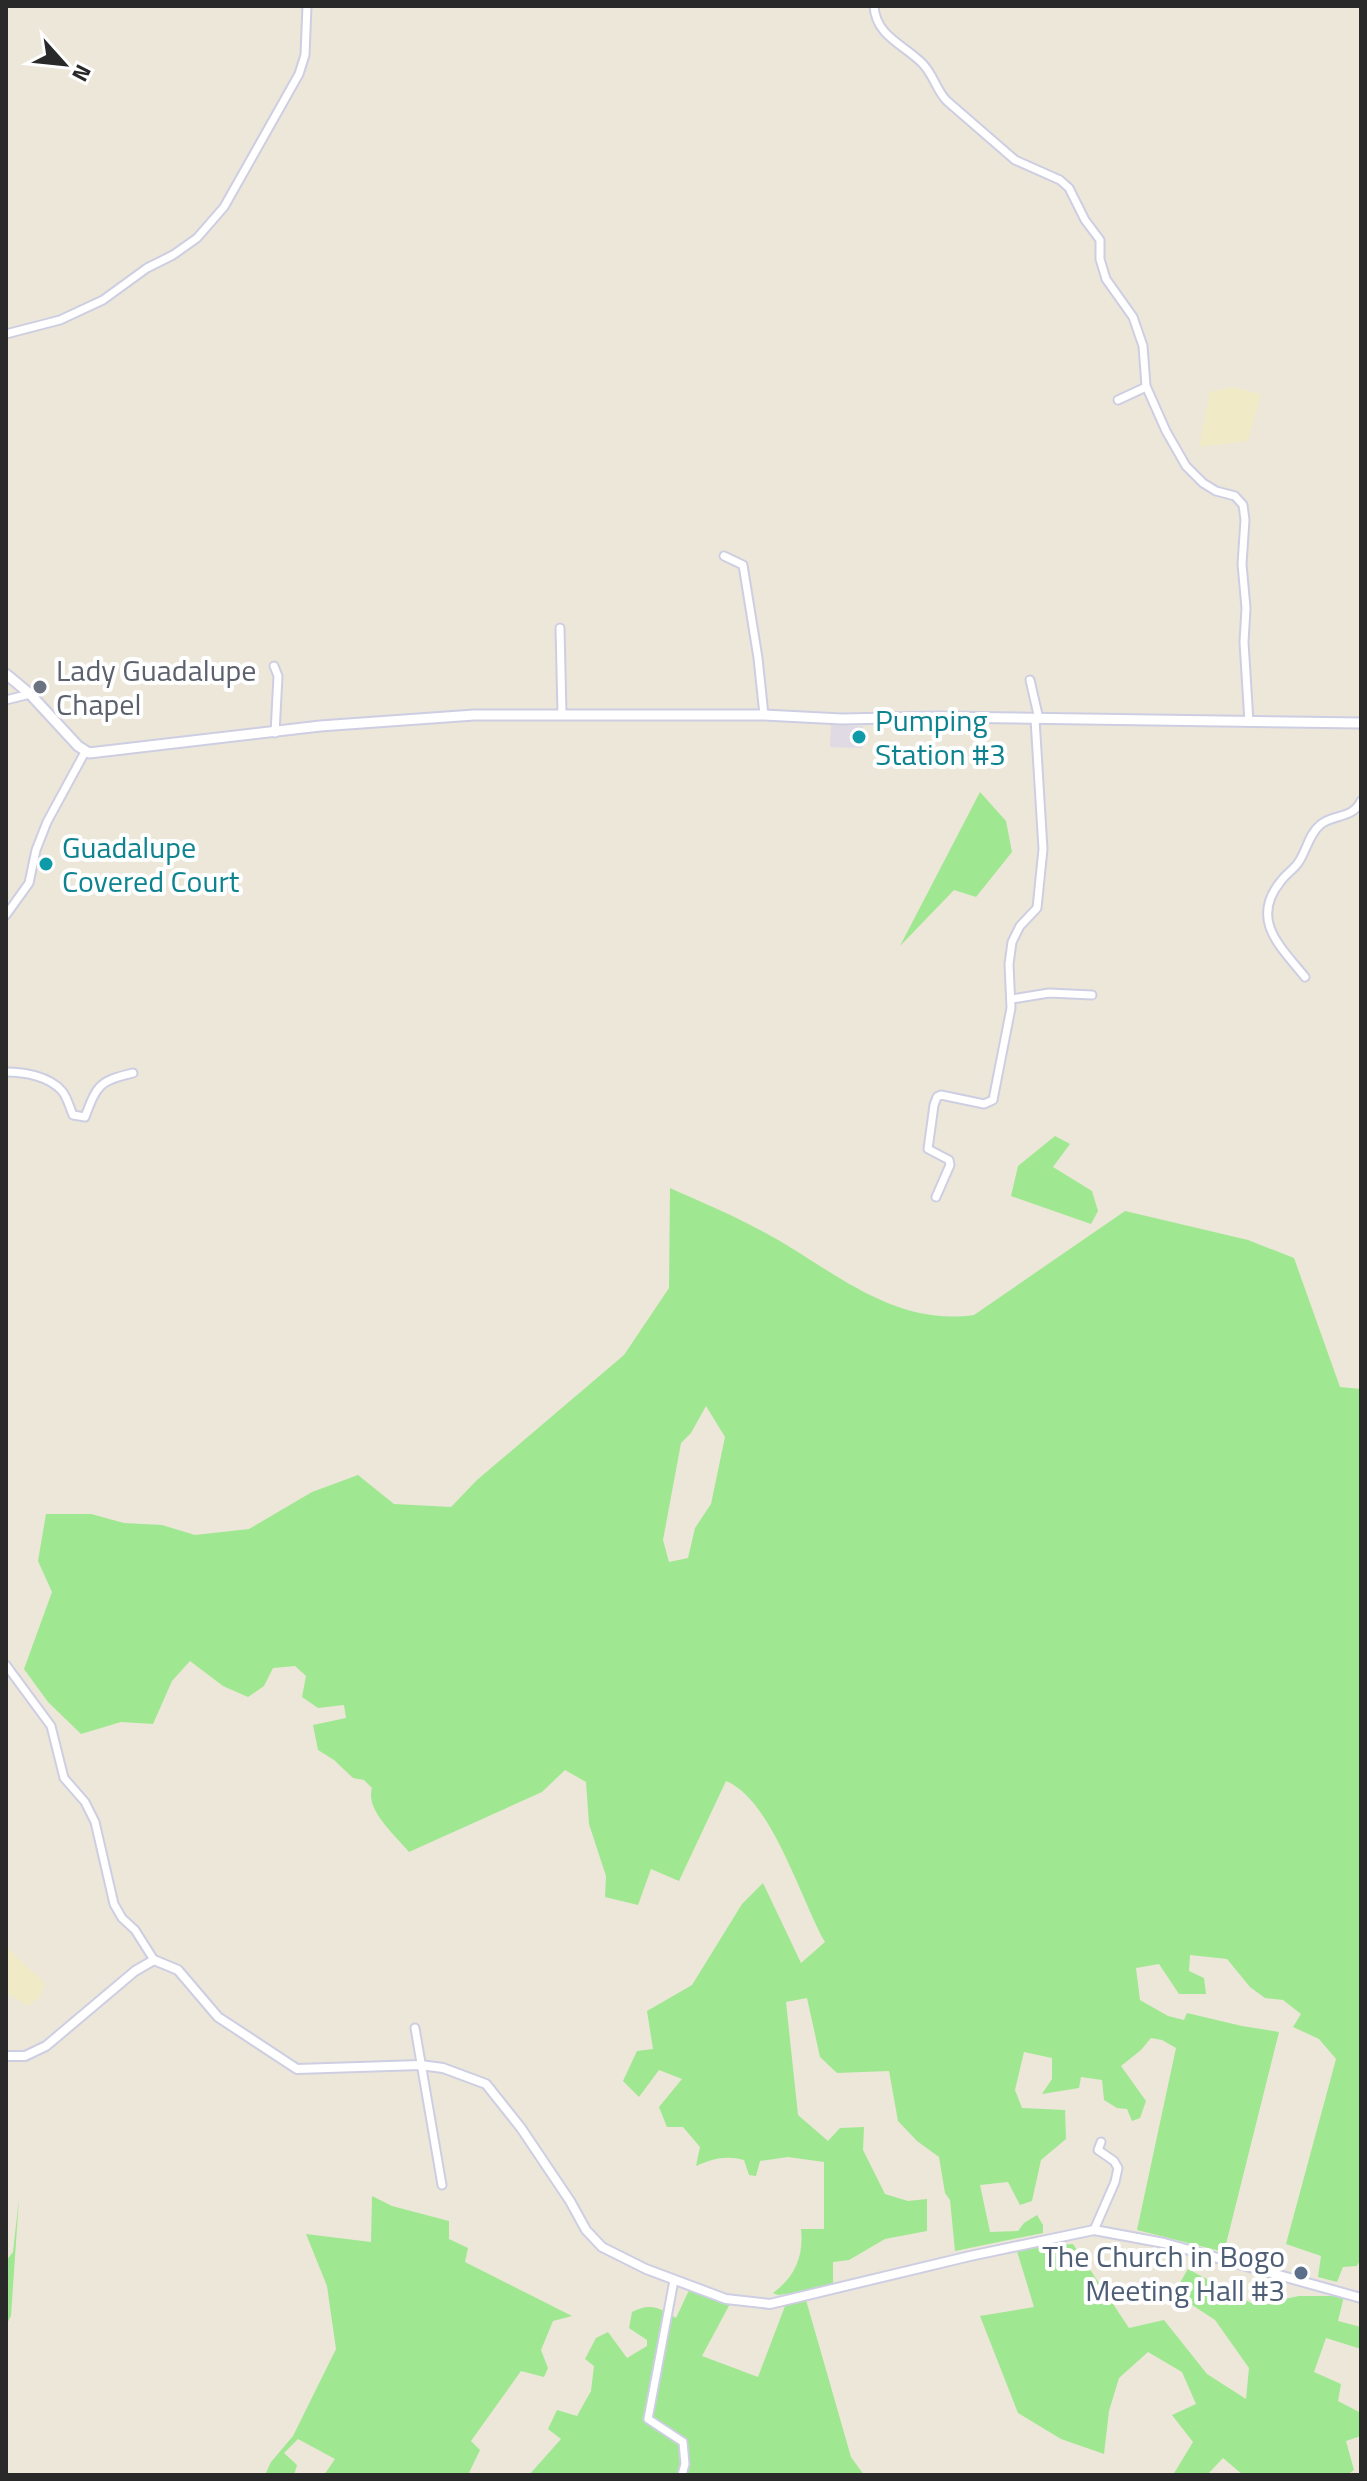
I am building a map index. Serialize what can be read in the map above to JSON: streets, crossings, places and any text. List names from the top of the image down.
{
  "places": [
    "Lady Guadalupe Chapel",
    "Pumping Station #3",
    "Guadalupe Covered Court",
    "The Church in Bogo Meeting Hall #3"
  ],
  "north": "bottom right"
}
